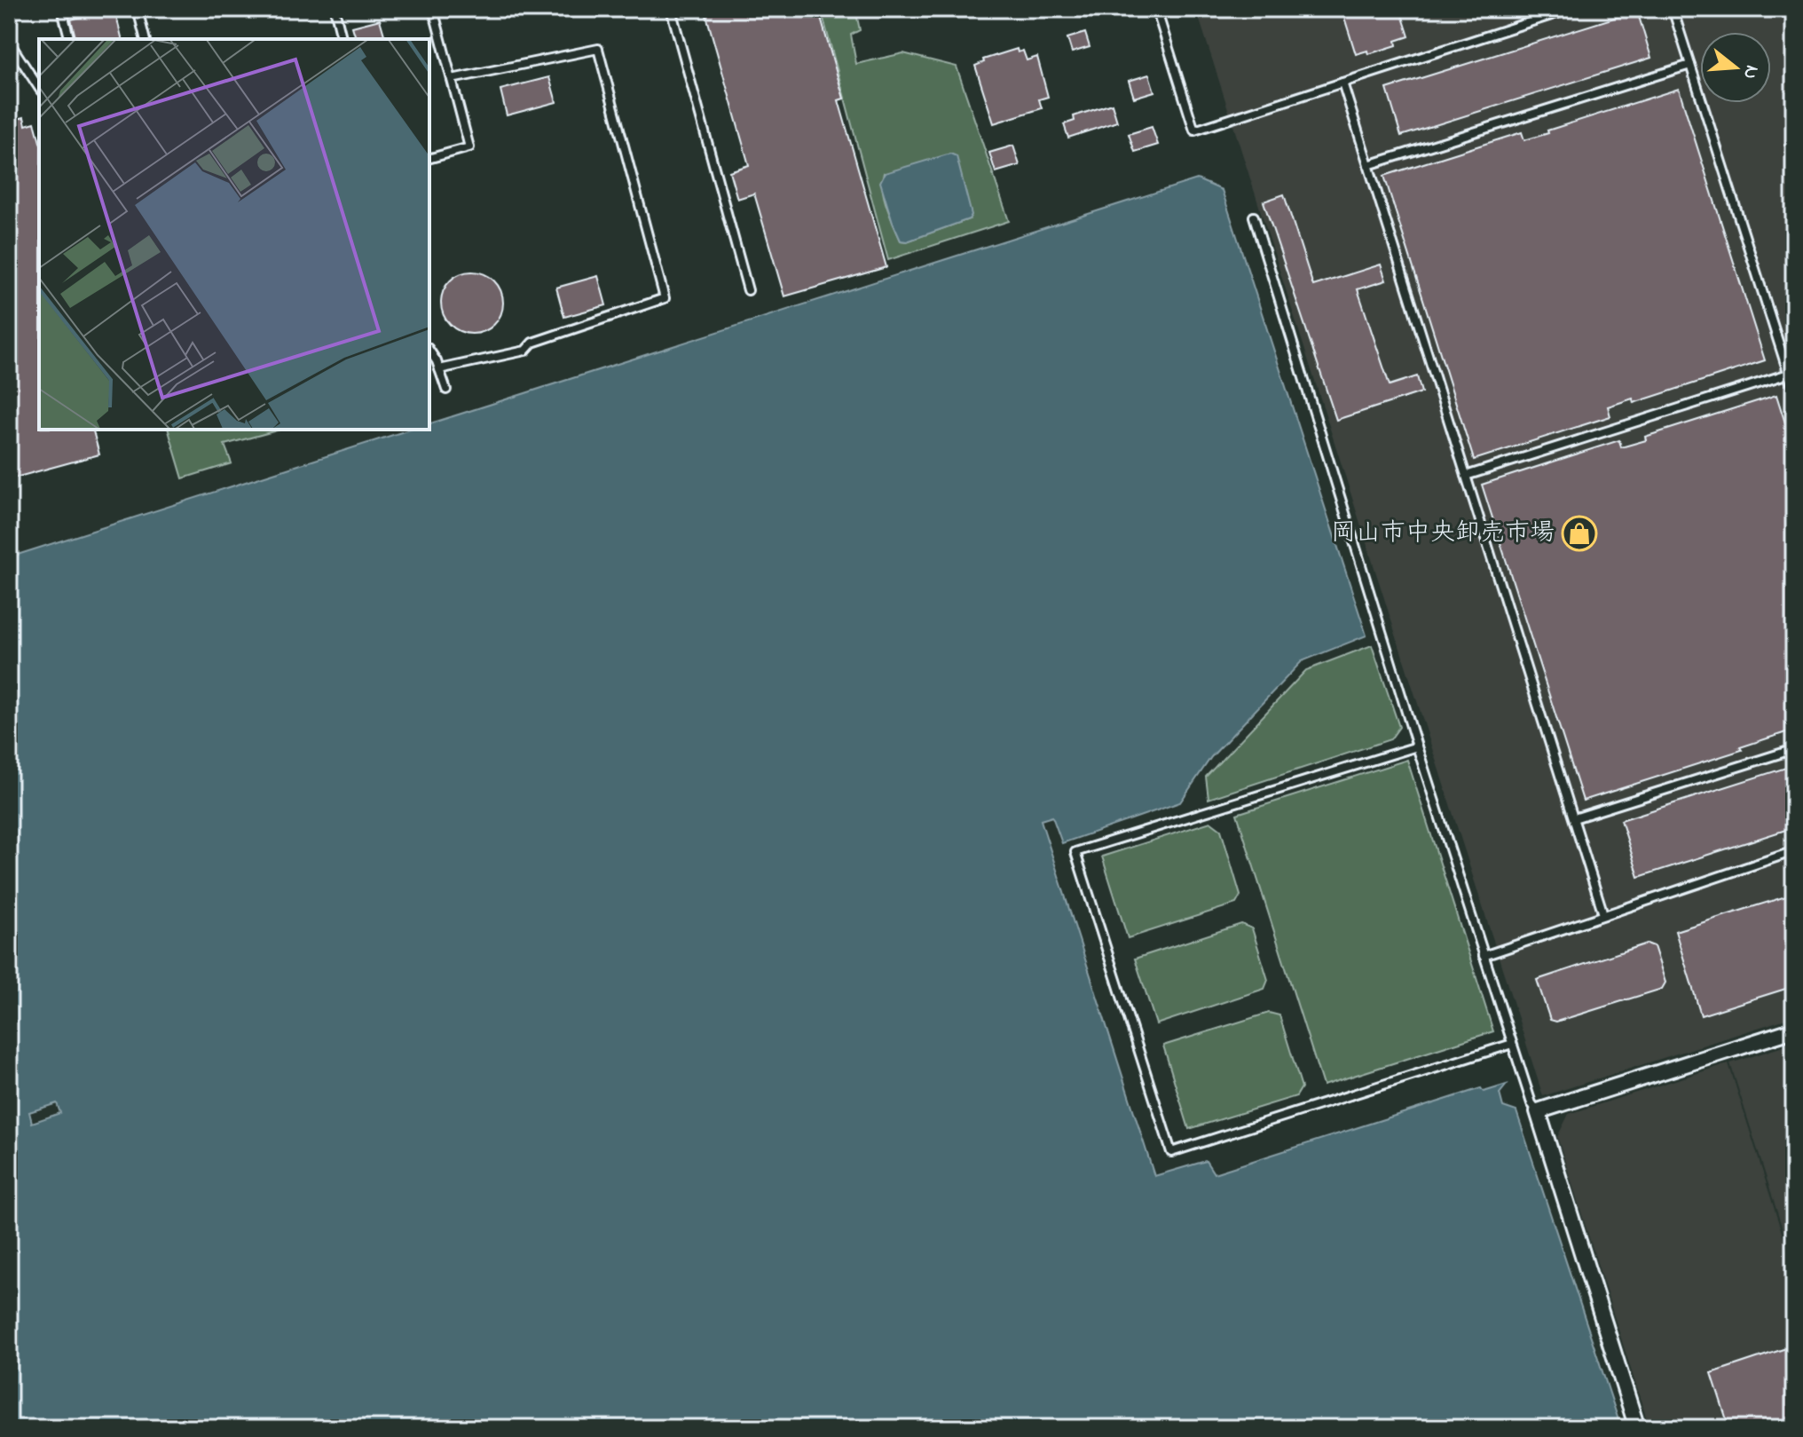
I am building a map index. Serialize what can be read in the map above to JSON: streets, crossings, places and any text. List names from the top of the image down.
{
  "places": {
    "shop": ["岡山市中央卸売市場"]
  },
  "north": "right"
}
